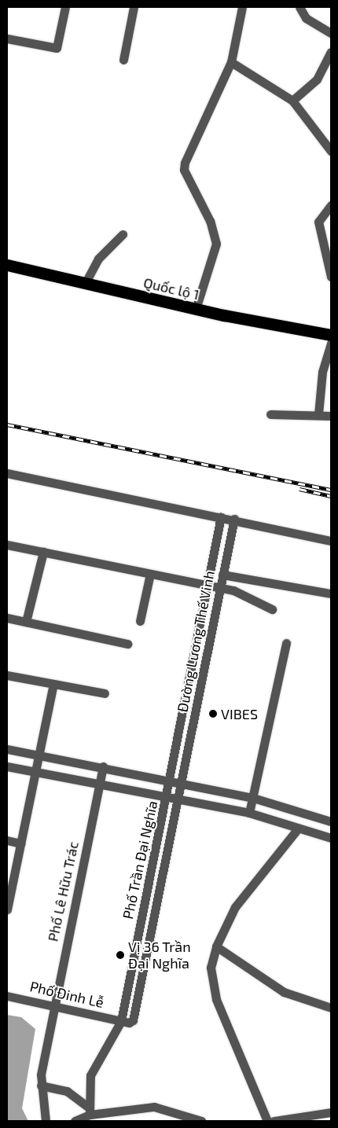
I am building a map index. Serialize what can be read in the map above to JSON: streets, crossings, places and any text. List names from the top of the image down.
{
  "streets": {
    "highway": ["Quốc lộ 1"],
    "street": [
      "Đường Lương Thế Vinh",
      "Phố Trần Đại Nghĩa",
      "Phố Lê Hữu Trác",
      "Phố Đinh Lễ"
    ]
  },
  "crossings": [
    ["Đường Lương Thế Vinh", "Phố Trần Đại Nghĩa"],
    ["Phố Trần Đại Nghĩa", "Phố Đinh Lễ"],
    ["Phố Lê Hữu Trác", "Phố Đinh Lễ"]
  ],
  "places": ["VIBES", "Vị 36 Trần Đại Nghĩa"]
}
